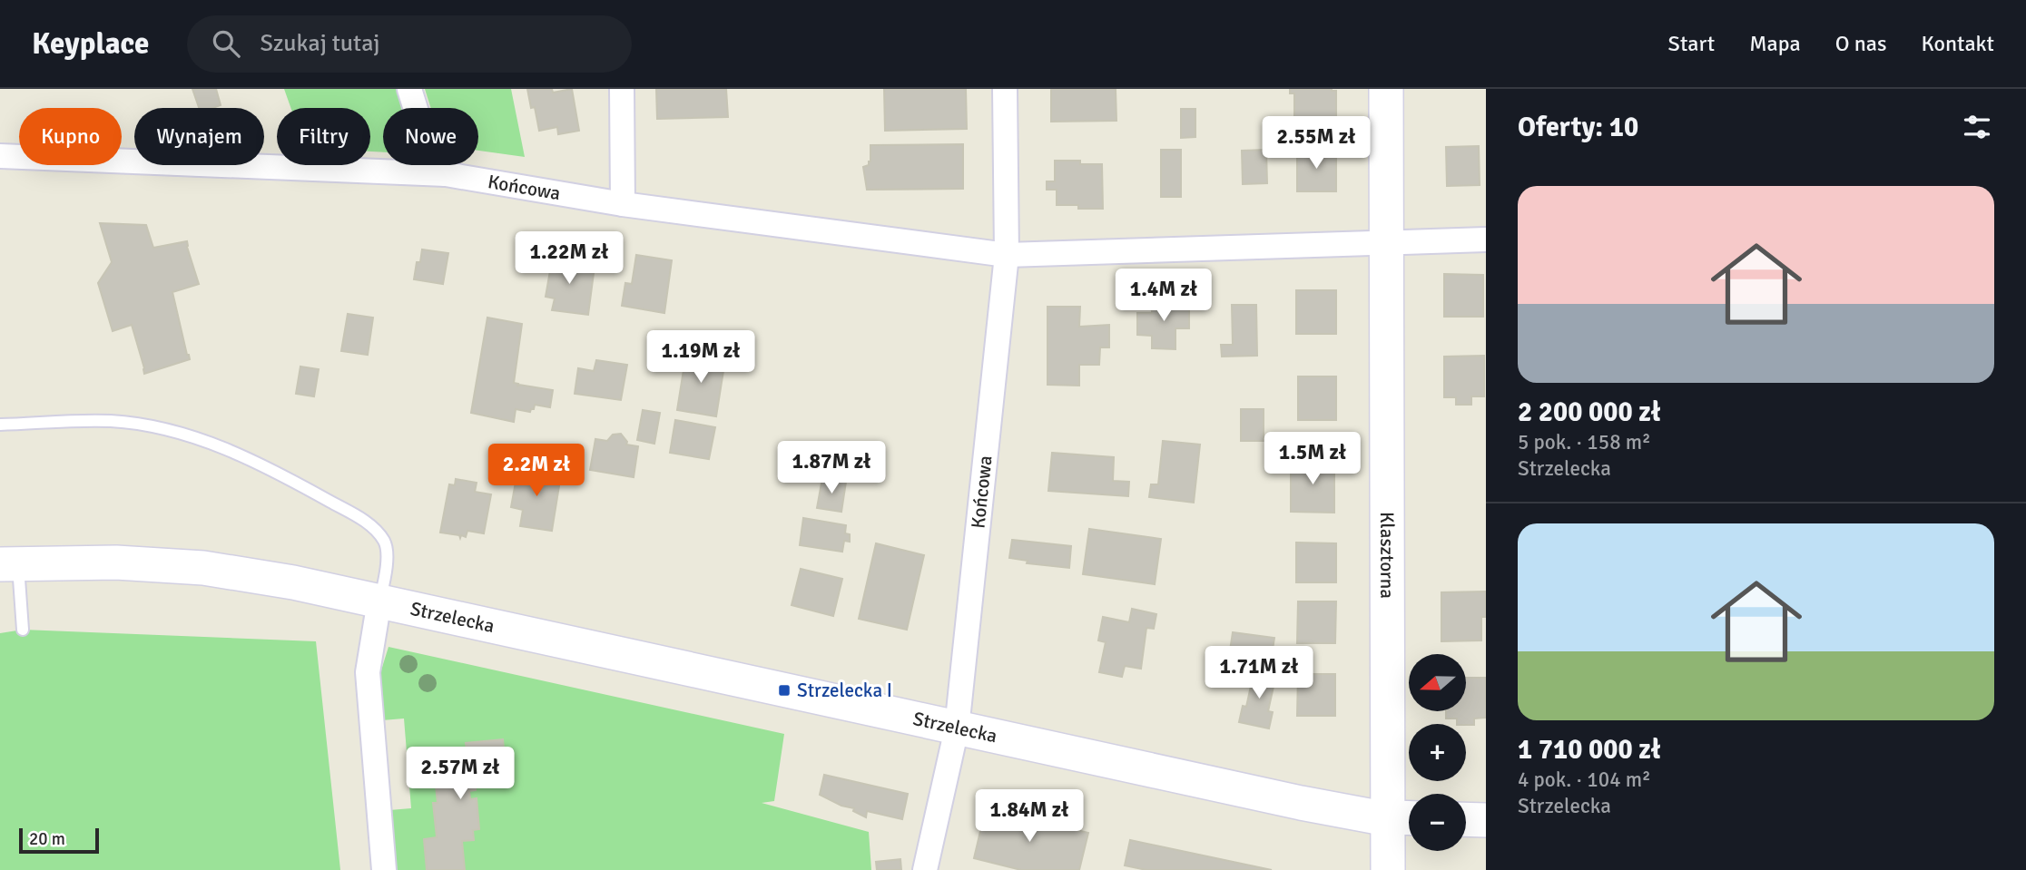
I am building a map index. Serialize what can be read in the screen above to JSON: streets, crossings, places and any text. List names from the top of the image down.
{
  "streets": {
    "street": ["Końcowa", "Klasztorna", "Strzelecka"]
  },
  "crossings": [
    ["Końcowa", "Strzelecka"],
    ["Klasztorna", "Strzelecka"]
  ],
  "places": {
    "transit": ["Strzelecka I"]
  },
  "scale_bar": "20 m",
  "north": "left",
  "page": {
    "header": "Keyplace",
    "search": "Szukaj tutaj",
    "nav": [
      "Start",
      "Mapa",
      "O nas",
      "Kontakt"
    ],
    "heading": "Oferty: 10",
    "chip": [
      "Kupno",
      "Wynajem",
      "Filtry",
      "Nowe"
    ],
    "price": [
      "2.55M zł",
      "1.22M zł",
      "1.4M zł",
      "1.19M zł",
      "1.5M zł",
      "1.87M zł",
      "2.2M zł",
      "1.71M zł",
      "2.57M zł",
      "1.84M zł"
    ],
    "list": [
      {
        "name": "2 200 000 zł",
        "note": "5 pok. · 158 m² · Strzelecka"
      },
      {
        "name": "1 710 000 zł",
        "note": "4 pok. · 104 m² · Strzelecka"
      }
    ],
    "map_buttons": ["+", "−"],
    "scale": "20 m"
  }
}
